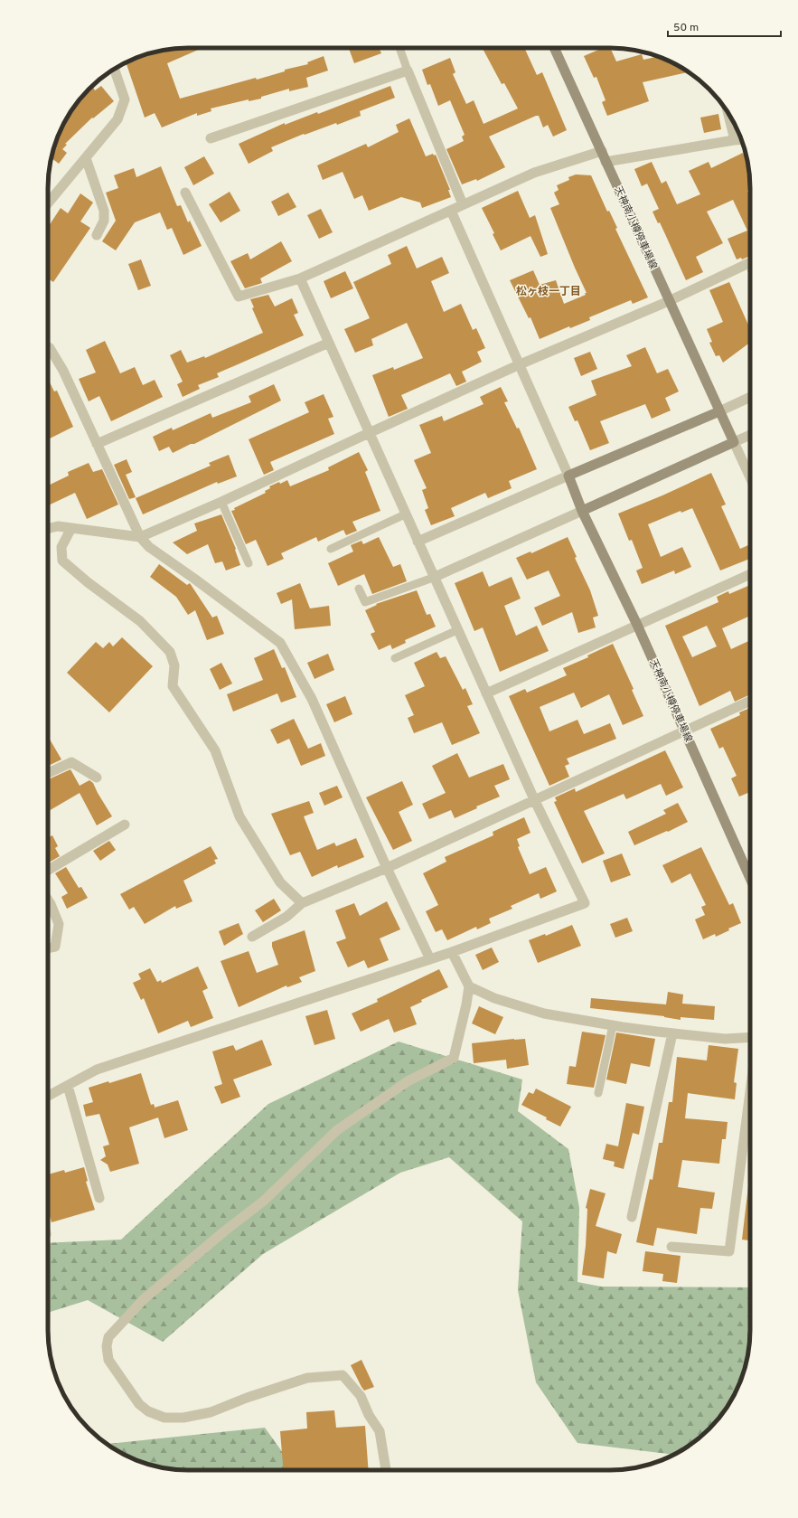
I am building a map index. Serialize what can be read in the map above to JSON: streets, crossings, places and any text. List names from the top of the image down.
{
  "streets": {
    "main road": ["天神南小樽停車場線"]
  },
  "districts": ["松ヶ枝一丁目"],
  "scale_bar": "50 m"
}
